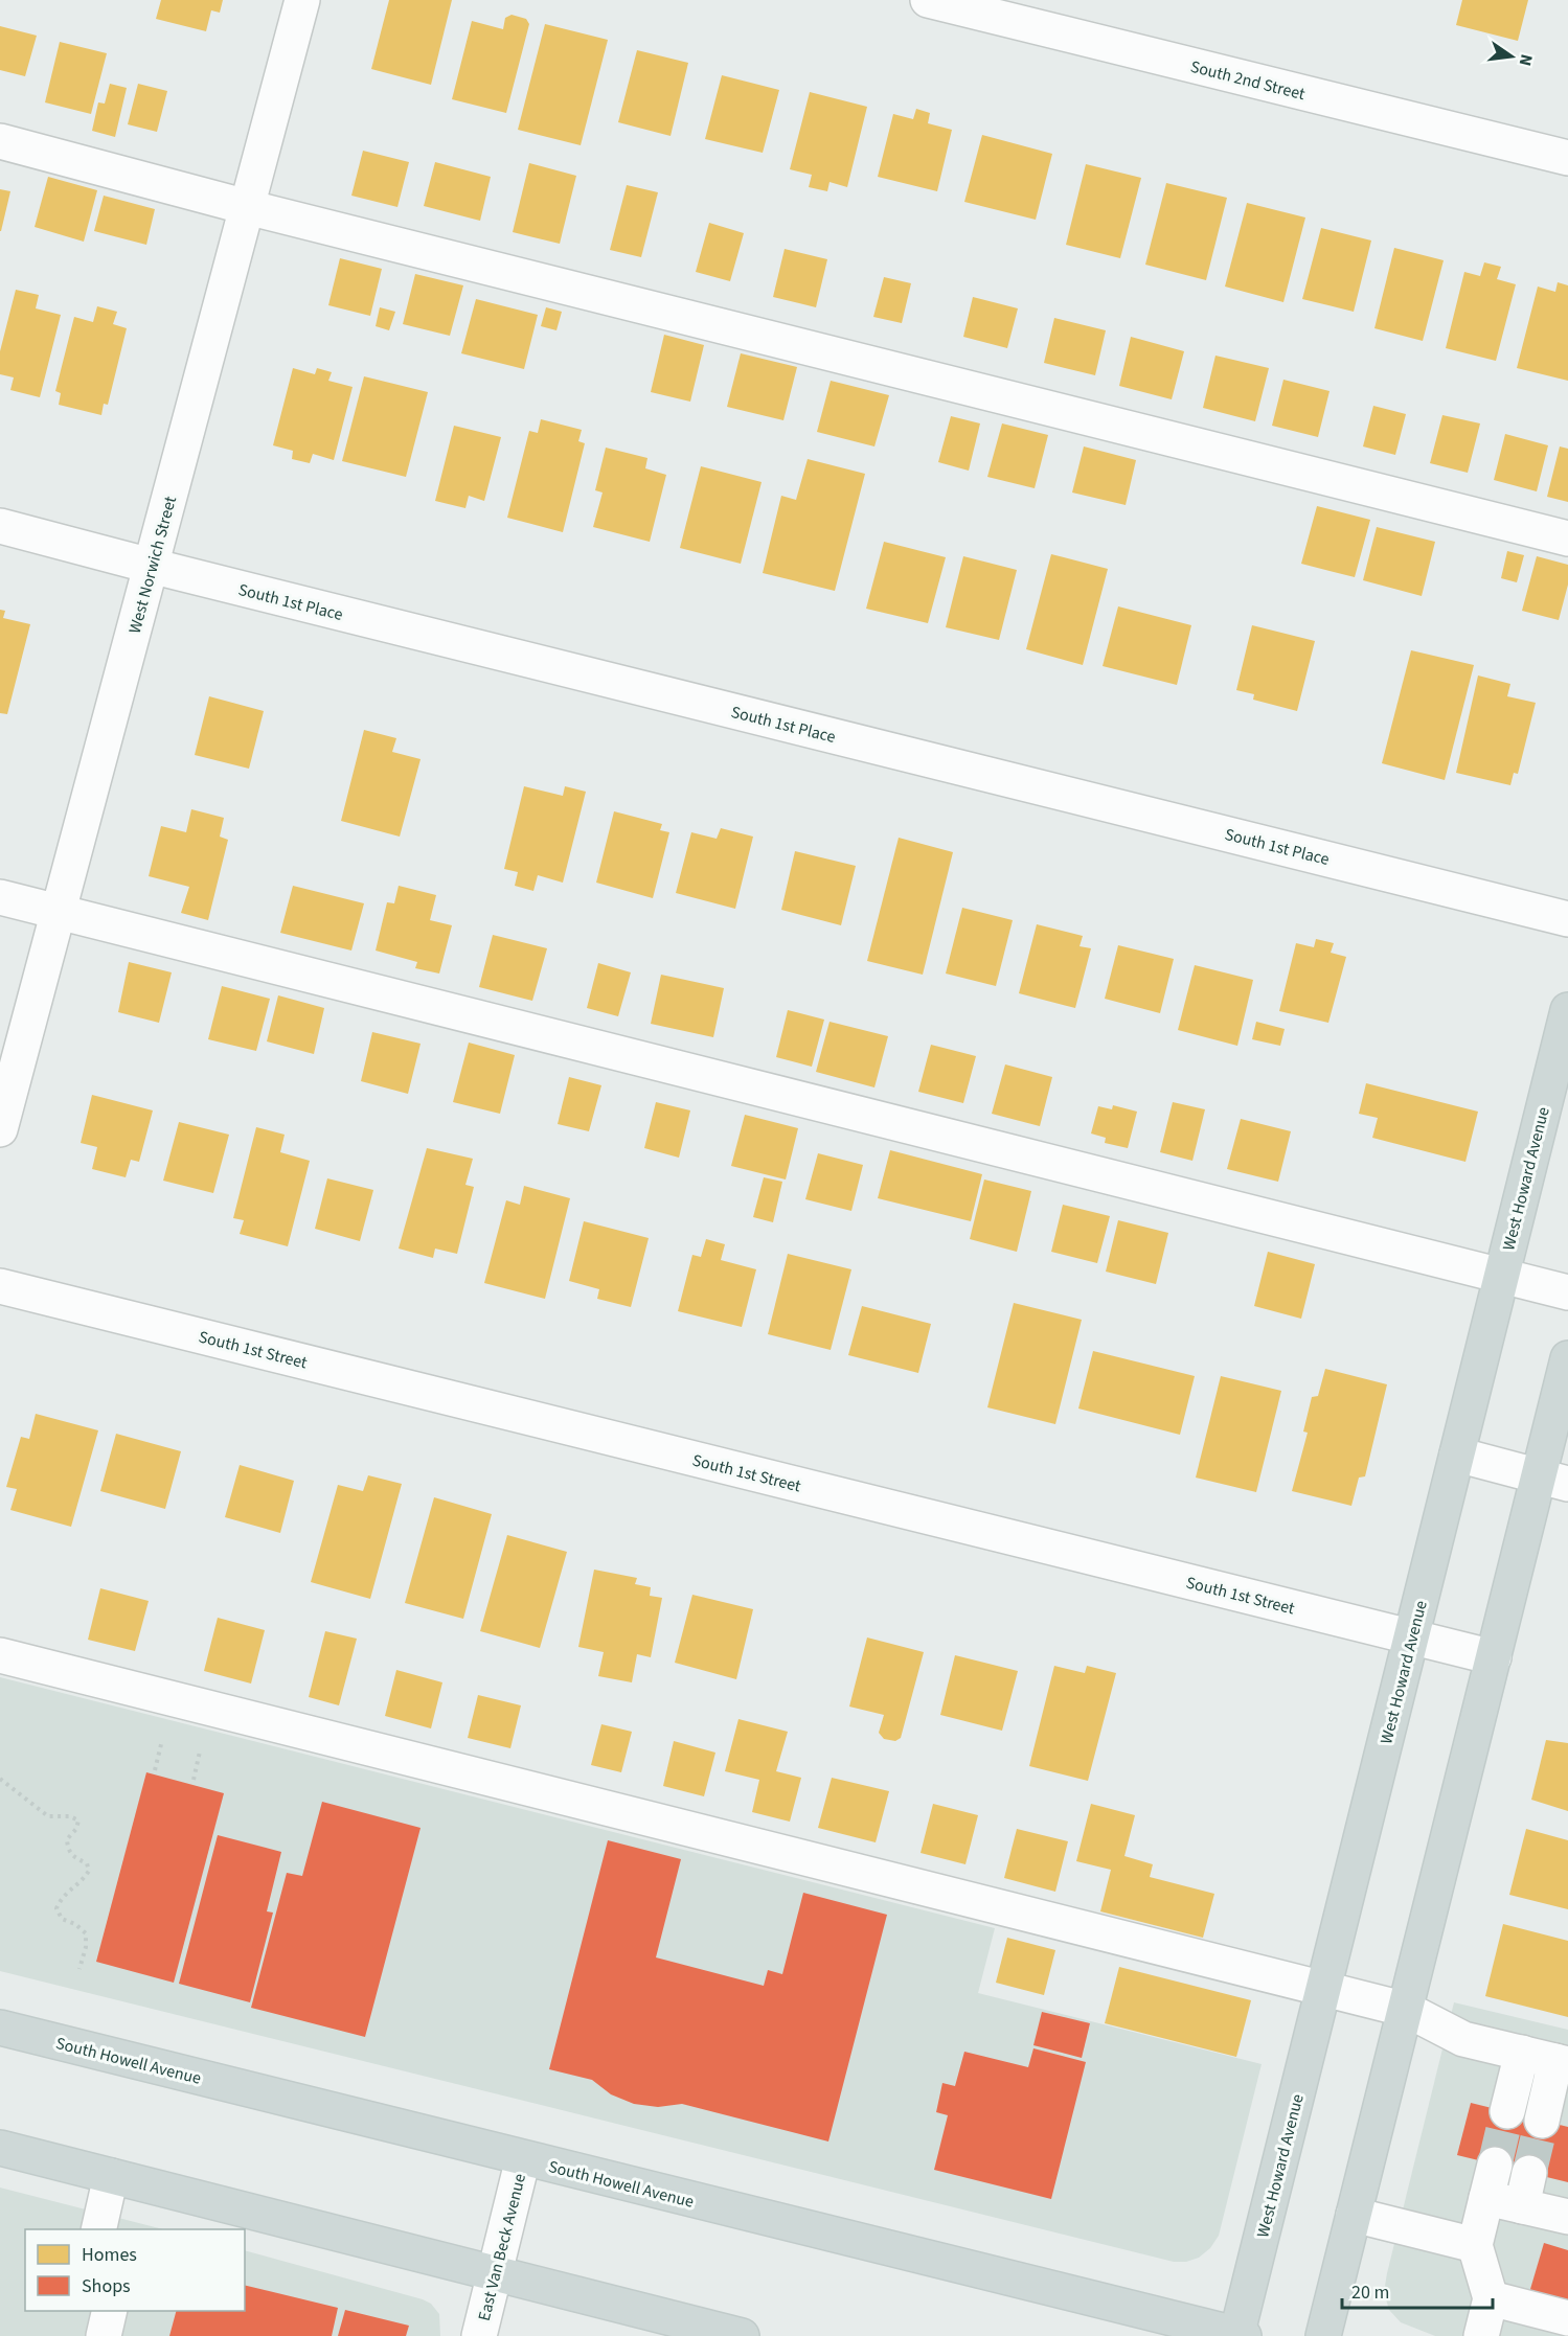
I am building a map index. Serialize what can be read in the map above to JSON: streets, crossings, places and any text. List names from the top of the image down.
{
  "streets": {
    "main road": ["West Howard Avenue", "South Howell Avenue"],
    "street": [
      "South 2nd Street",
      "West Norwich Street",
      "South 1st Place",
      "South 1st Street",
      "East Van Beck Avenue"
    ]
  },
  "crossings": [
    ["West Norwich Street", "South 1st Place"],
    ["West Howard Avenue", "South 1st Street"],
    ["West Howard Avenue", "South Howell Avenue"],
    ["South Howell Avenue", "East Van Beck Avenue"]
  ],
  "legend": ["Homes", "Shops"],
  "scale_bar": "20 m",
  "north": "right"
}
